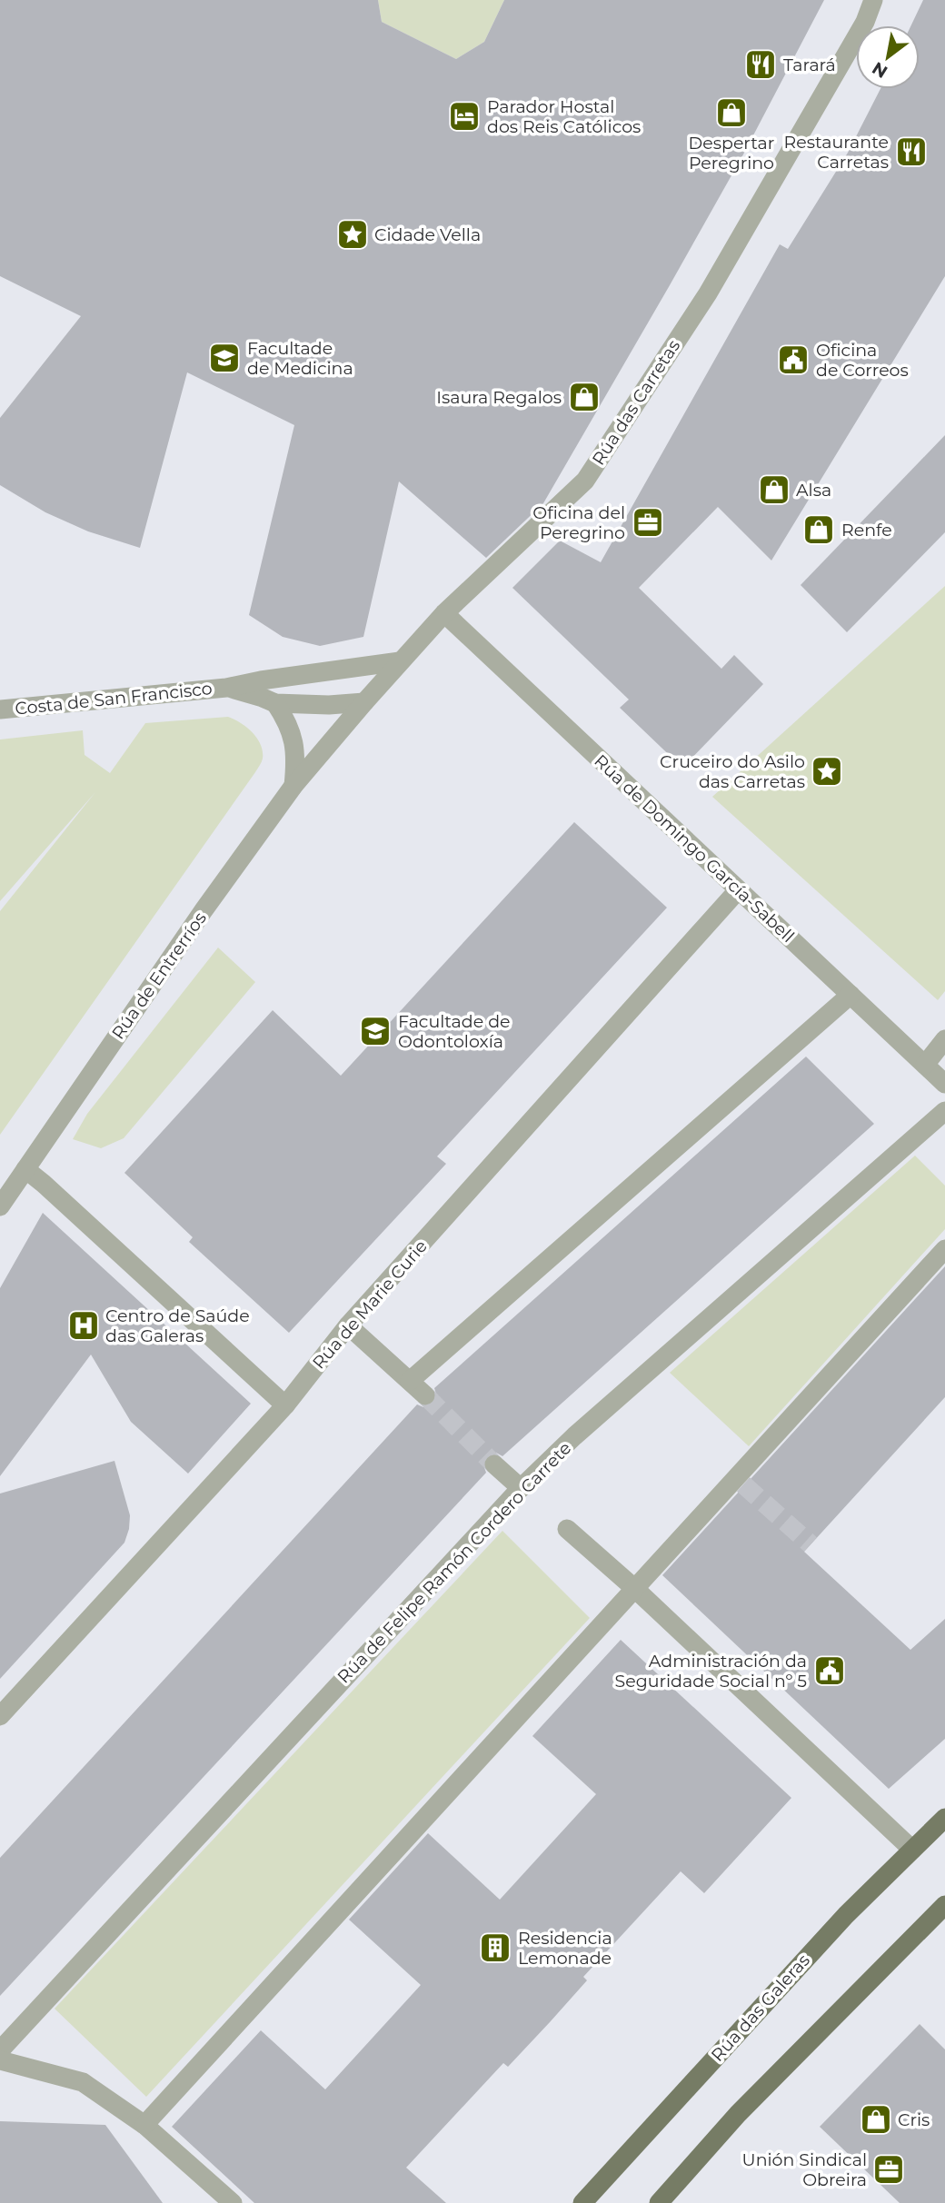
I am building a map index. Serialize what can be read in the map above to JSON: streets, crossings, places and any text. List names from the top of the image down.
{
  "streets": {
    "main road": ["Rúa das Galeras"],
    "street": [
      "Rúa das Carretas",
      "Costa de San Francisco",
      "Rúa de Domingo García-Sabell",
      "Rúa de Entrerríos",
      "Rúa de Marie Curie",
      "Rúa de Felipe Ramón Cordero Carrete"
    ]
  },
  "crossings": [
    ["Rúa das Carretas", "Costa de San Francisco"],
    ["Rúa das Carretas", "Rúa de Domingo García-Sabell"],
    ["Rúa das Carretas", "Rúa de Entrerríos"],
    ["Rúa de Domingo García-Sabell", "Rúa de Marie Curie"]
  ],
  "places": {
    "restaurant": ["Tarará", "Restaurante Carretas"],
    "shop": [
      "Despertar Peregrino",
      "Isaura Regalos",
      "Alsa",
      "Renfe",
      "Cris"
    ],
    "hotel": ["Parador Hostal dos Reis Católicos"],
    "place": ["Cidade Vella", "Cruceiro do Asilo das Carretas"],
    "school or university": ["Facultade de Medicina", "Facultade de Odontoloxía"],
    "public building": ["Oficina de Correos", "Administración da Seguridade Social nº 5"],
    "office": ["Oficina del Peregrino", "Unión Sindical Obreira"],
    "hospital": ["Centro de Saúde das Galeras"],
    "building": ["Residencia Lemonade"]
  },
  "north": "bottom left"
}
